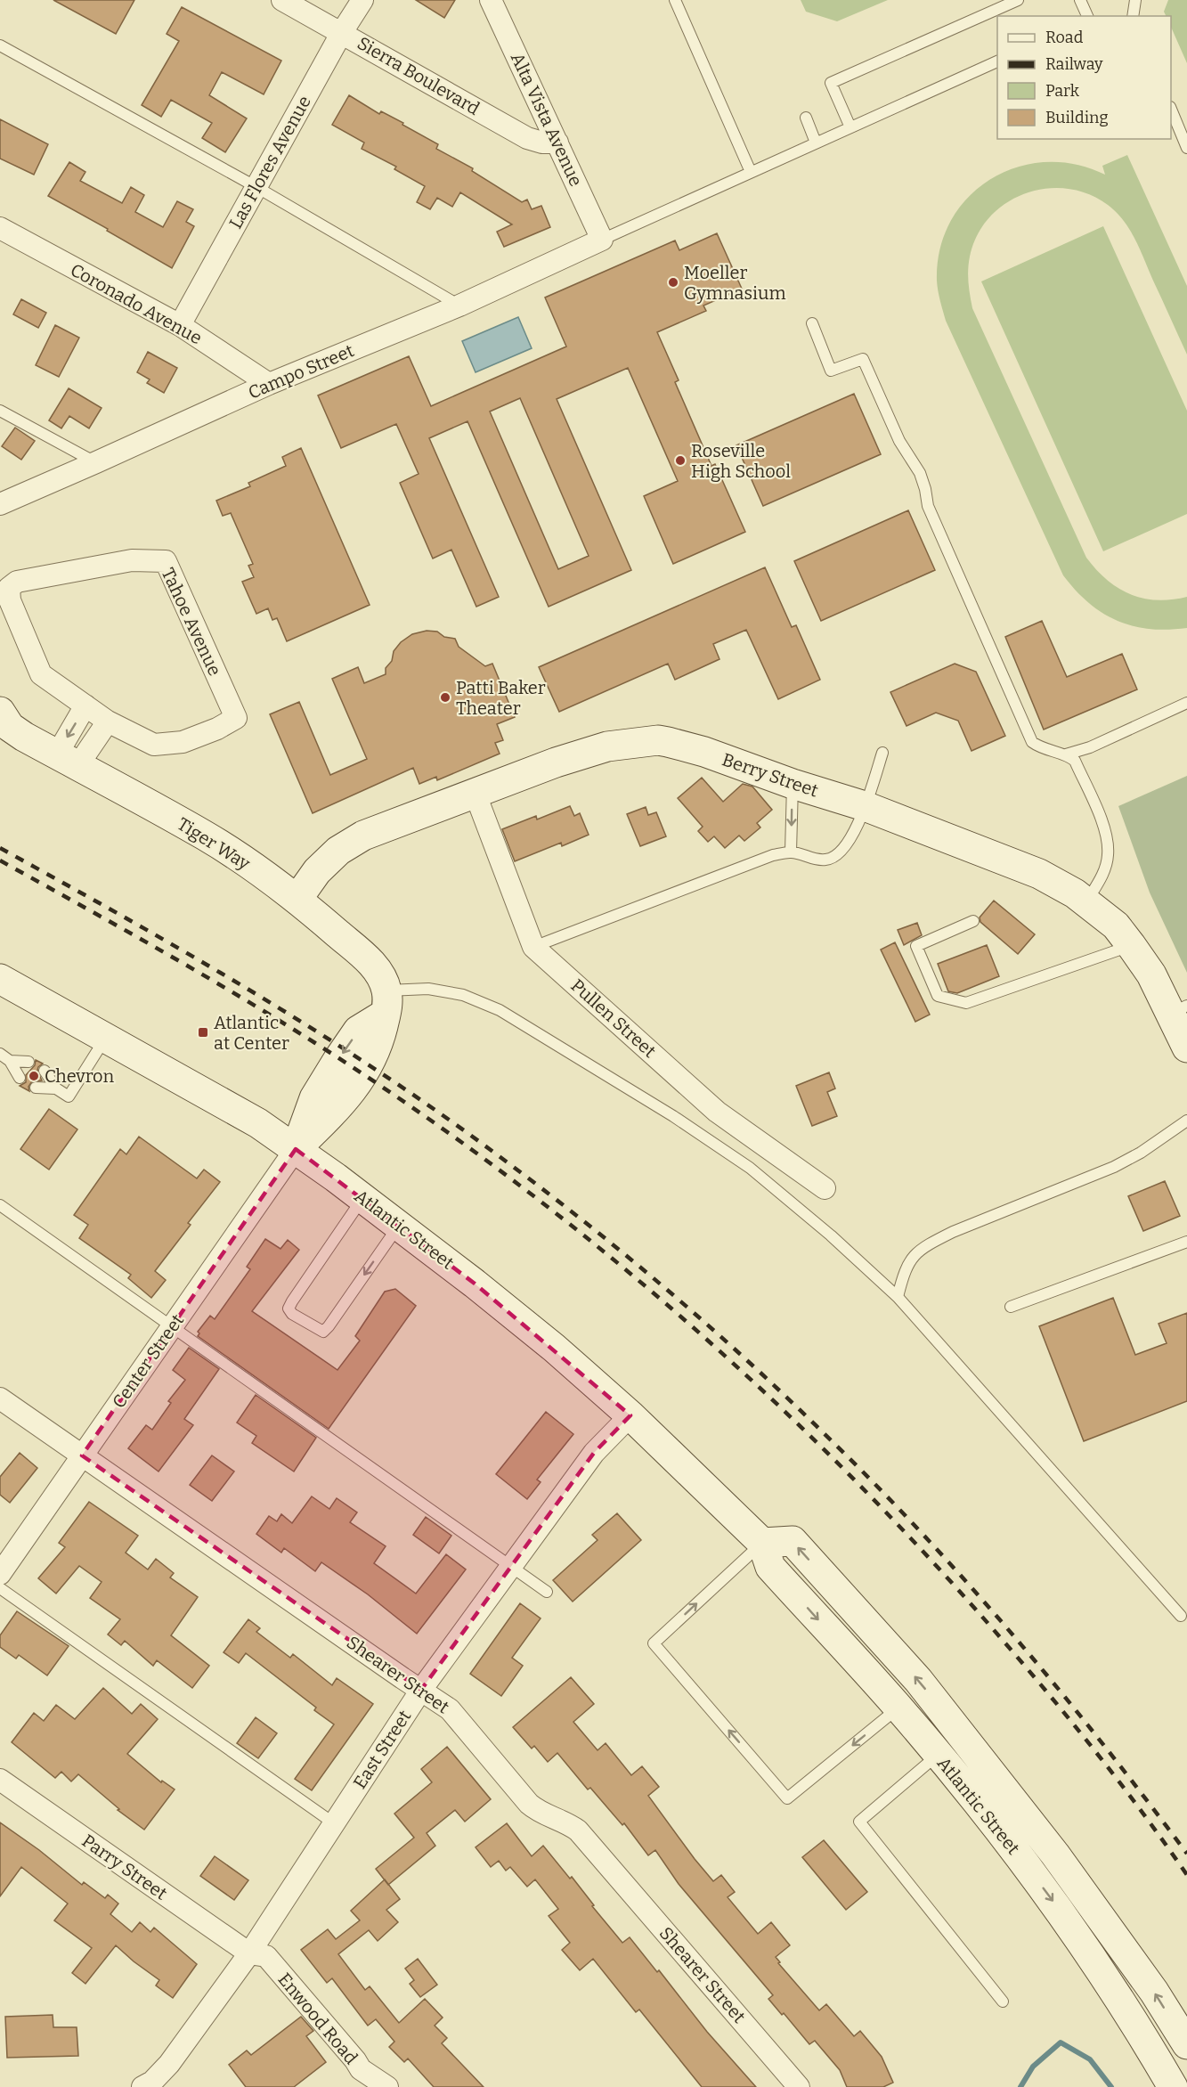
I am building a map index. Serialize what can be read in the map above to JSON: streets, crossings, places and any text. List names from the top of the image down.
{
  "streets": {
    "main road": ["Berry Street", "Tiger Way", "Atlantic Street"],
    "street": [
      "Sierra Boulevard",
      "Alta Vista Avenue",
      "Las Flores Avenue",
      "Coronado Avenue",
      "Campo Street",
      "Tahoe Avenue",
      "Pullen Street",
      "Center Street",
      "Shearer Street",
      "East Street",
      "Parry Street",
      "Enwood Road"
    ]
  },
  "crossings": [
    ["Sierra Boulevard", "Alta Vista Avenue"],
    ["Sierra Boulevard", "Las Flores Avenue"],
    ["Alta Vista Avenue", "Campo Street"],
    ["Las Flores Avenue", "Coronado Avenue"],
    ["Coronado Avenue", "Campo Street"],
    ["Berry Street", "Tiger Way"],
    ["Berry Street", "Pullen Street"],
    ["Atlantic Street", "Center Street"],
    ["Atlantic Street", "East Street"],
    ["Center Street", "Shearer Street"],
    ["Shearer Street", "East Street"],
    ["East Street", "Parry Street"],
    ["East Street", "Enwood Road"],
    ["Parry Street", "Enwood Road"]
  ],
  "places": {
    "other": [
      "Moeller Gymnasium",
      "Roseville High School",
      "Patti Baker Theater",
      "Chevron"
    ],
    "transit": ["Atlantic at Center"]
  },
  "legend": [
    "Road",
    "Railway",
    "Park",
    "Building"
  ]
}
